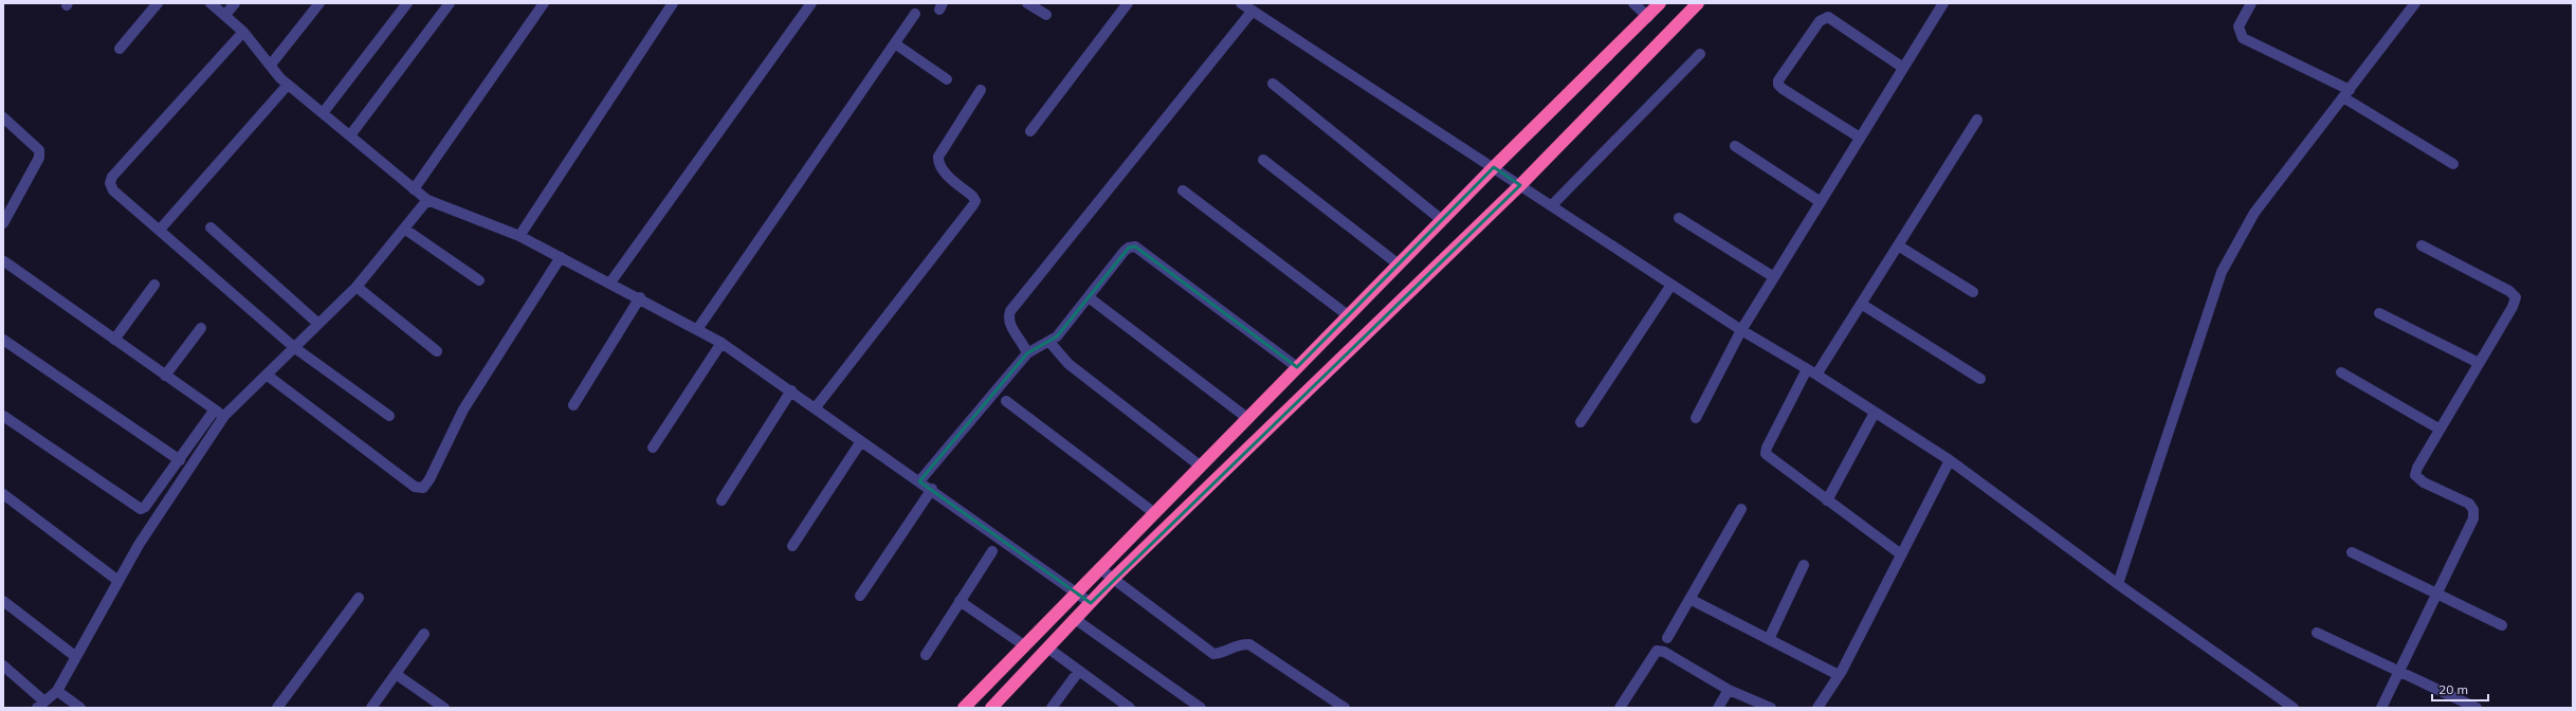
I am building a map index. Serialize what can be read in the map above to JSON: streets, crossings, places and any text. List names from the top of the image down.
{
  "scale_bar": "20 m"
}
